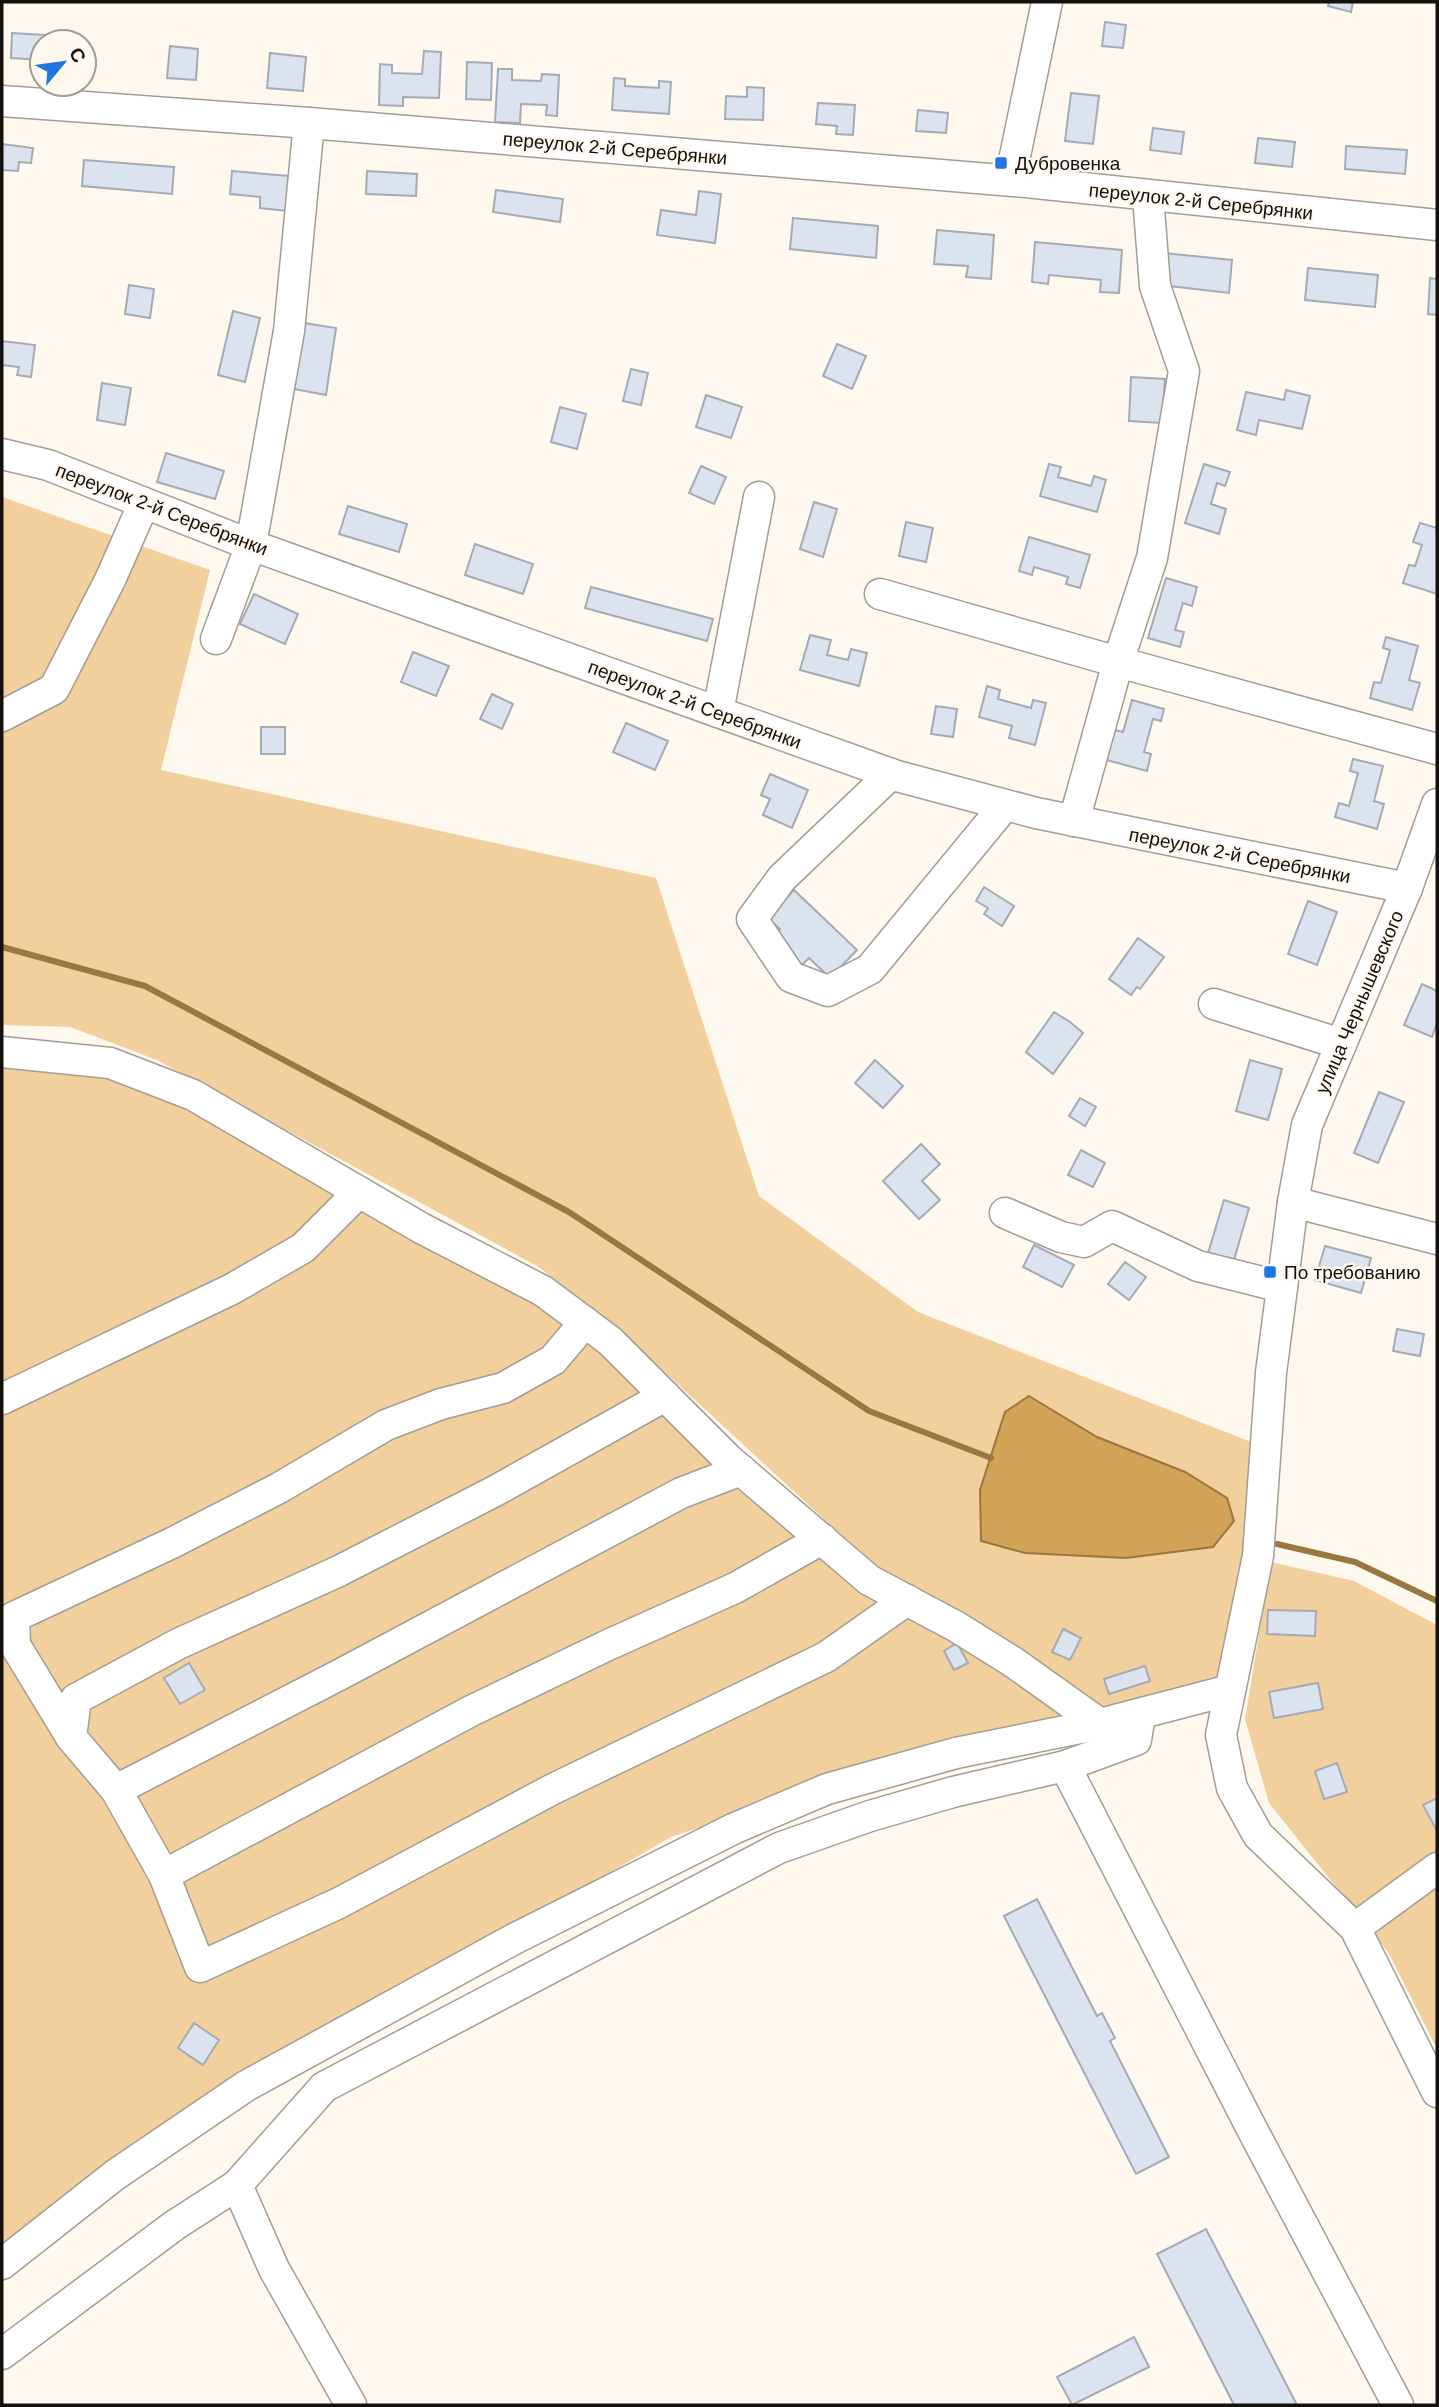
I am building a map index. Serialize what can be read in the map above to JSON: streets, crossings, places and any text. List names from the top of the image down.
{
  "streets": {
    "street": ["переулок 2-й Серебрянки", "улица Чернышевского"]
  },
  "crossings": [
    ["переулок 2-й Серебрянки", "улица Чернышевского"]
  ],
  "places": {
    "transit": ["Дубровенка", "По требованию"]
  },
  "north": "top right"
}
